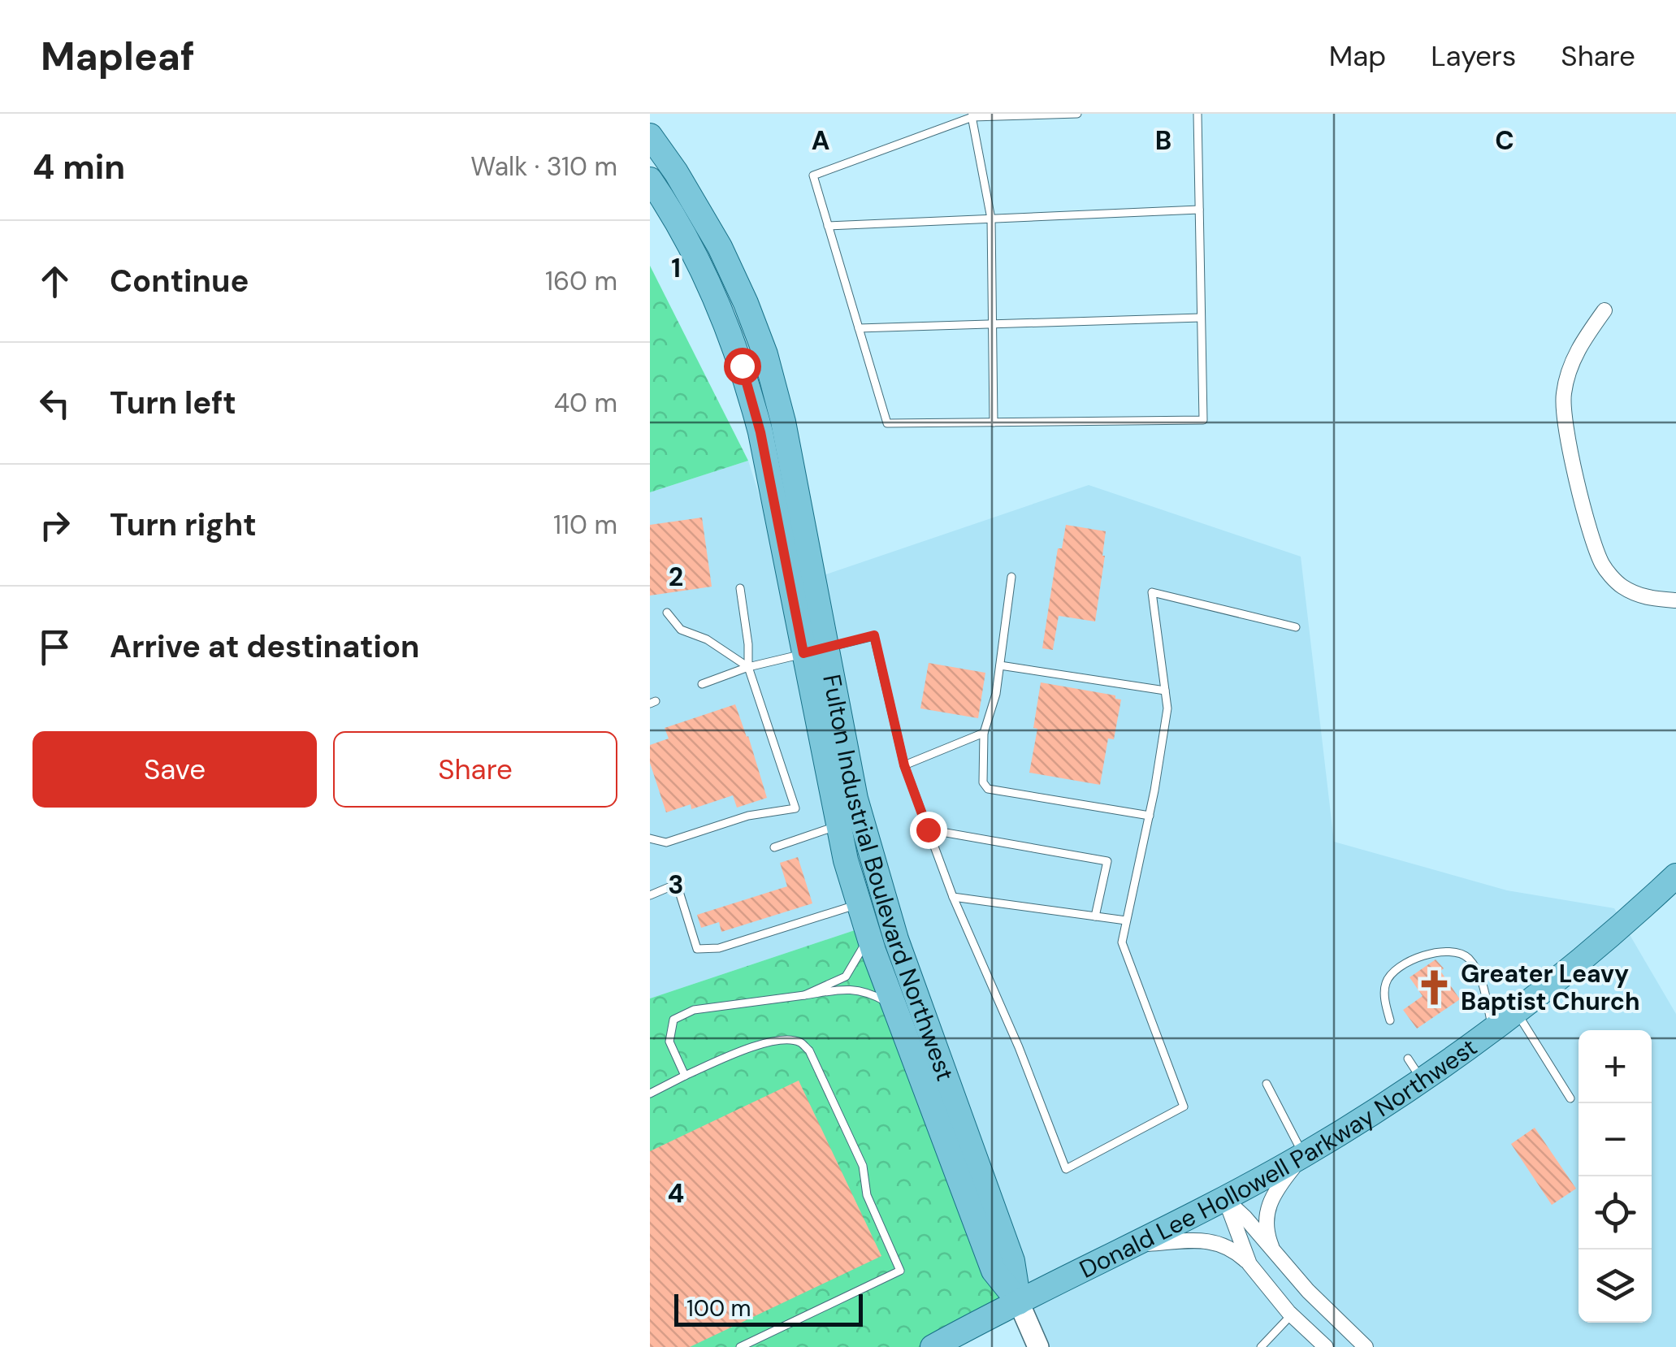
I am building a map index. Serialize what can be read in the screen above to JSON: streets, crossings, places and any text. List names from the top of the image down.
{
  "streets": {
    "main road": ["Fulton Industrial Boulevard Northwest", "Donald Lee Hollowell Parkway Northwest"]
  },
  "crossings": [
    ["Fulton Industrial Boulevard Northwest", "Donald Lee Hollowell Parkway Northwest"]
  ],
  "places": {
    "church": ["Greater Leavy Baptist Church"]
  },
  "scale_bar": "100 m",
  "page": {
    "header": "Mapleaf",
    "nav": ["Map", "Layers", "Share"],
    "heading": ["4 min", "Walk · 310 m"],
    "list": [
      ["Continue", "160 m"],
      ["Turn left", "40 m"],
      ["Turn right", "110 m"],
      "Arrive at destination"
    ],
    "buttons": ["Save", "Share"],
    "map_buttons": ["+", "−"],
    "scale": "100 m"
  },
  "grid": {
    "columns": ["A", "B", "C"],
    "rows": [
      "1",
      "2",
      "3",
      "4"
    ]
  }
}
